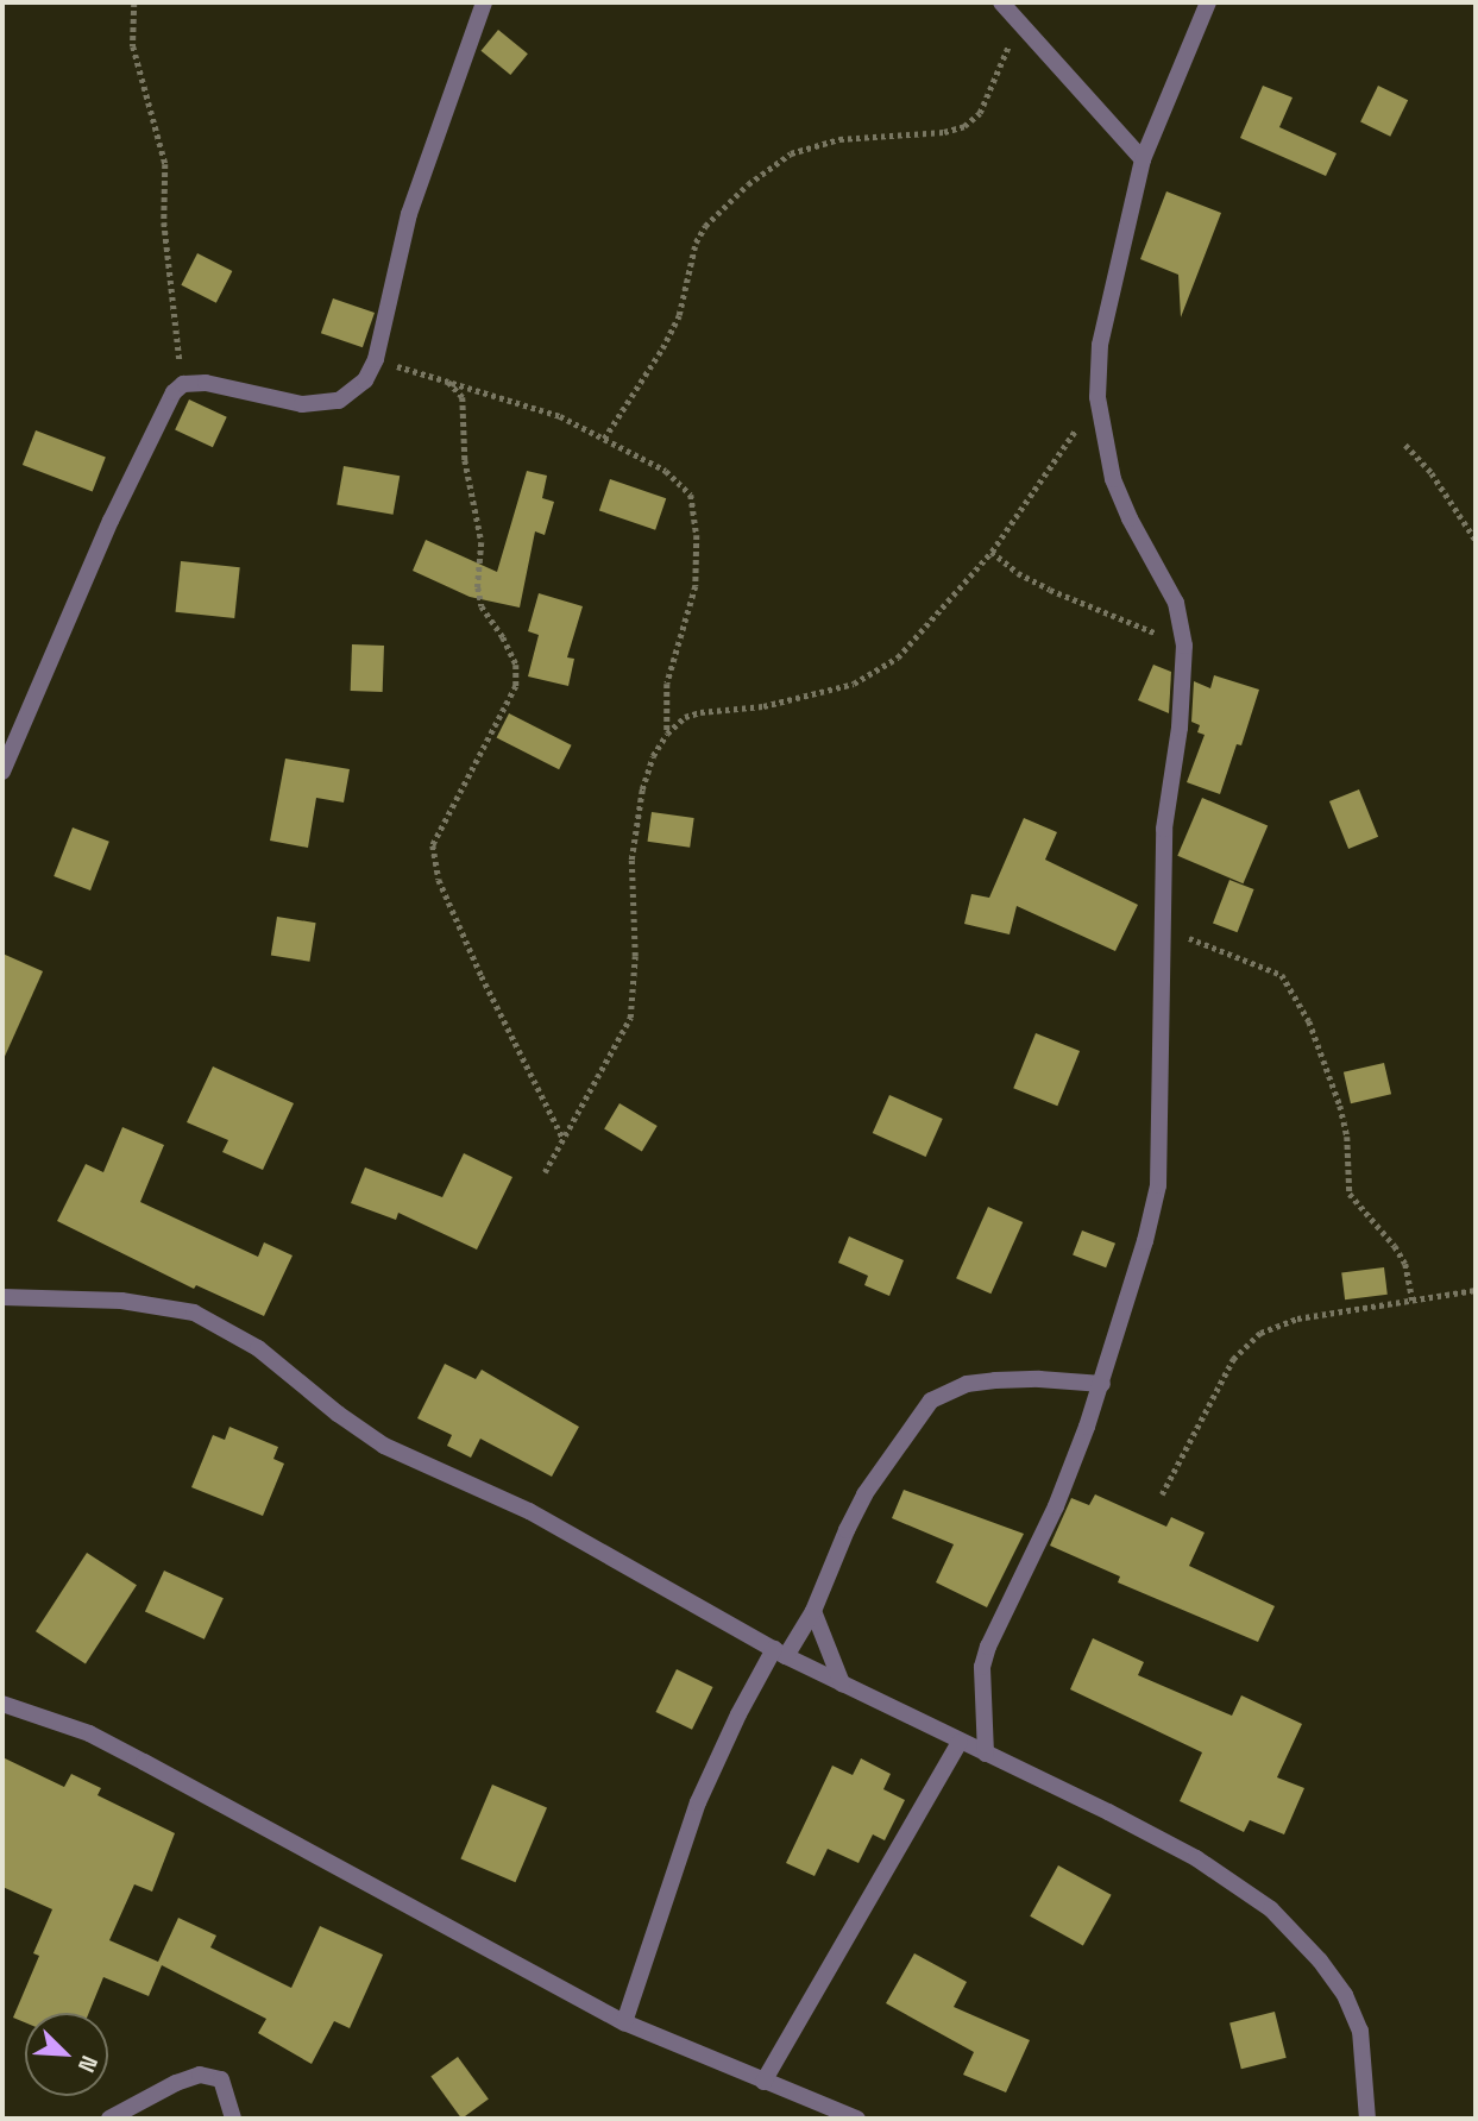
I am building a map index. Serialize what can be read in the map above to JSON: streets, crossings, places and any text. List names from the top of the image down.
{
  "north": "bottom right"
}
